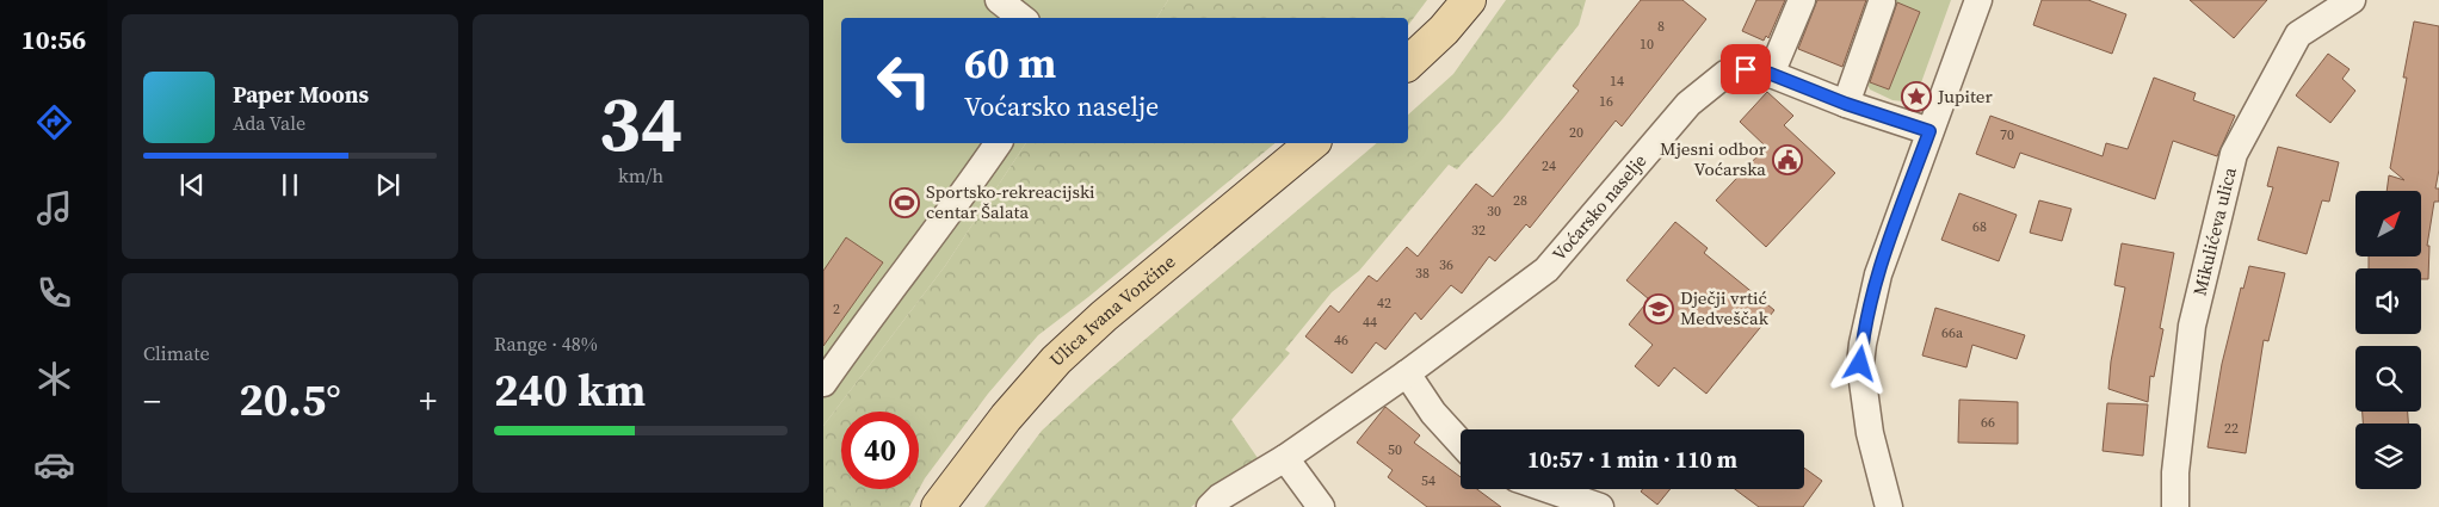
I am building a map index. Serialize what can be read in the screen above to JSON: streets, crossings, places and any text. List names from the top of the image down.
{
  "streets": {
    "main road": ["Ulica Ivana Vončine"],
    "street": ["Voćarsko naselje", "Mikulićeva ulica"]
  },
  "places": {
    "place": ["Jupiter"],
    "public building": ["Mjesni odbor Voćarska"],
    "sports": ["Sportsko-rekreacijski centar Šalata"],
    "school or university": ["Dječji vrtić Medveščak"]
  },
  "house_numbers": [
    "8",
    "10",
    "14",
    "16",
    "20",
    "70",
    "24",
    "28",
    "30",
    "68",
    "32",
    "36",
    "38",
    "42",
    "2",
    "44",
    "66a",
    "46",
    "66",
    "22",
    "50",
    "54"
  ],
  "north": "top right",
  "page": {
    "tabs": "10:56",
    "tile": [
      ["34", "km/h"],
      "Climate",
      ["Range · 48%", "240 km"]
    ],
    "turn": ["60 m", "Voćarsko naselje"],
    "song": ["Paper Moons", "Ada Vale"],
    "heat": ["−", "20.5°", "+"],
    "limit": "40",
    "trip": "10:57 · 1 min · 110 m"
  }
}
